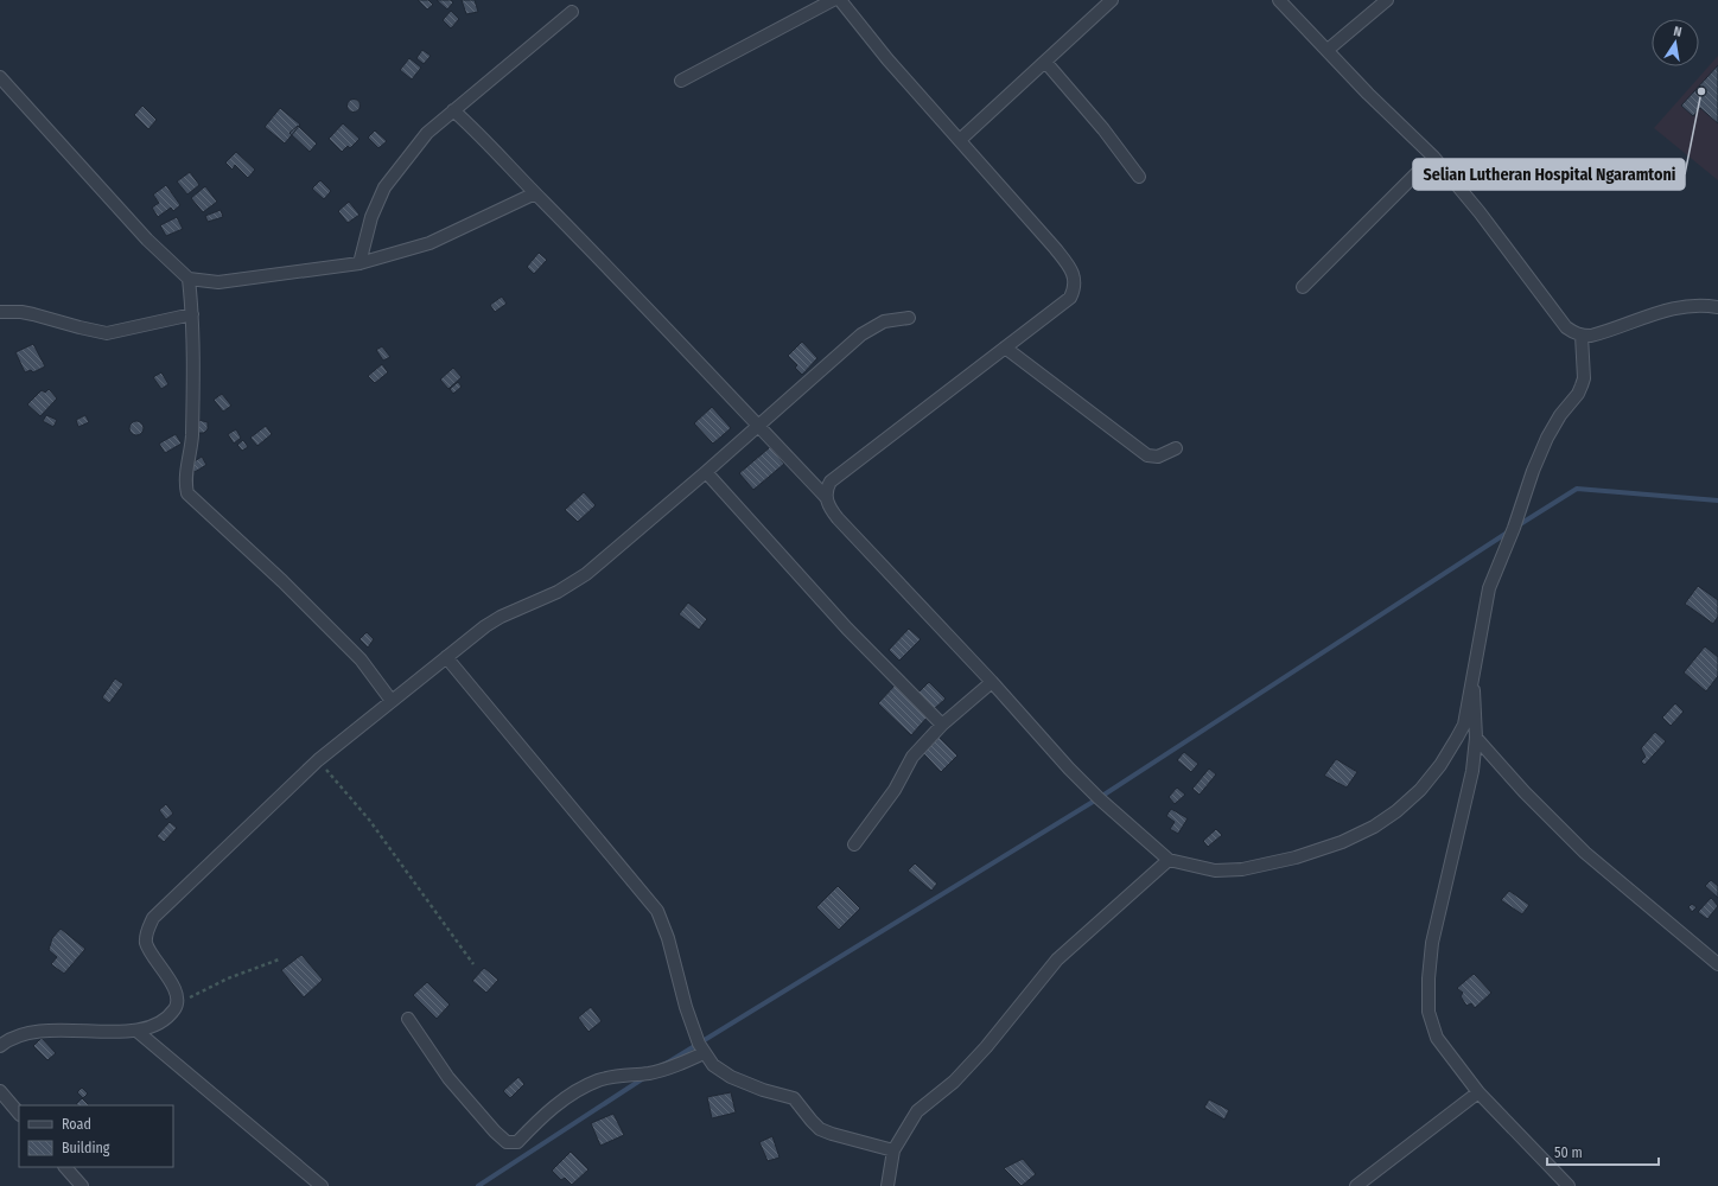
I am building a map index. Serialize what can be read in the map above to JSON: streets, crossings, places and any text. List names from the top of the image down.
{
  "places": ["Selian Lutheran Hospital Ngaramtoni"],
  "legend": ["Road", "Building"],
  "scale_bar": "50 m",
  "north": "top"
}
